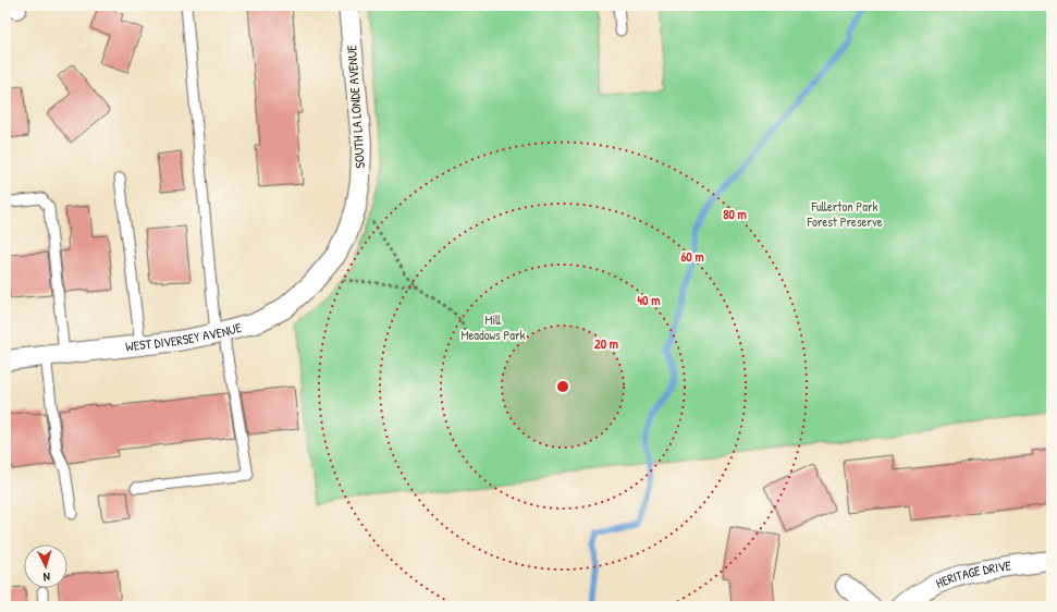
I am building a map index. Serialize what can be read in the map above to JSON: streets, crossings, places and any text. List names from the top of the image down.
{
  "streets": {
    "street": ["SOUTH LA LONDE AVENUE", "WEST DIVERSEY AVENUE", "HERITAGE DRIVE"]
  },
  "crossings": [
    ["SOUTH LA LONDE AVENUE", "WEST DIVERSEY AVENUE"]
  ],
  "parks": ["Fullerton Park Forest Preserve", "Mill Meadows Park"],
  "north": "bottom",
  "rings": [
    "80 m",
    "60 m",
    "40 m",
    "20 m"
  ]
}
